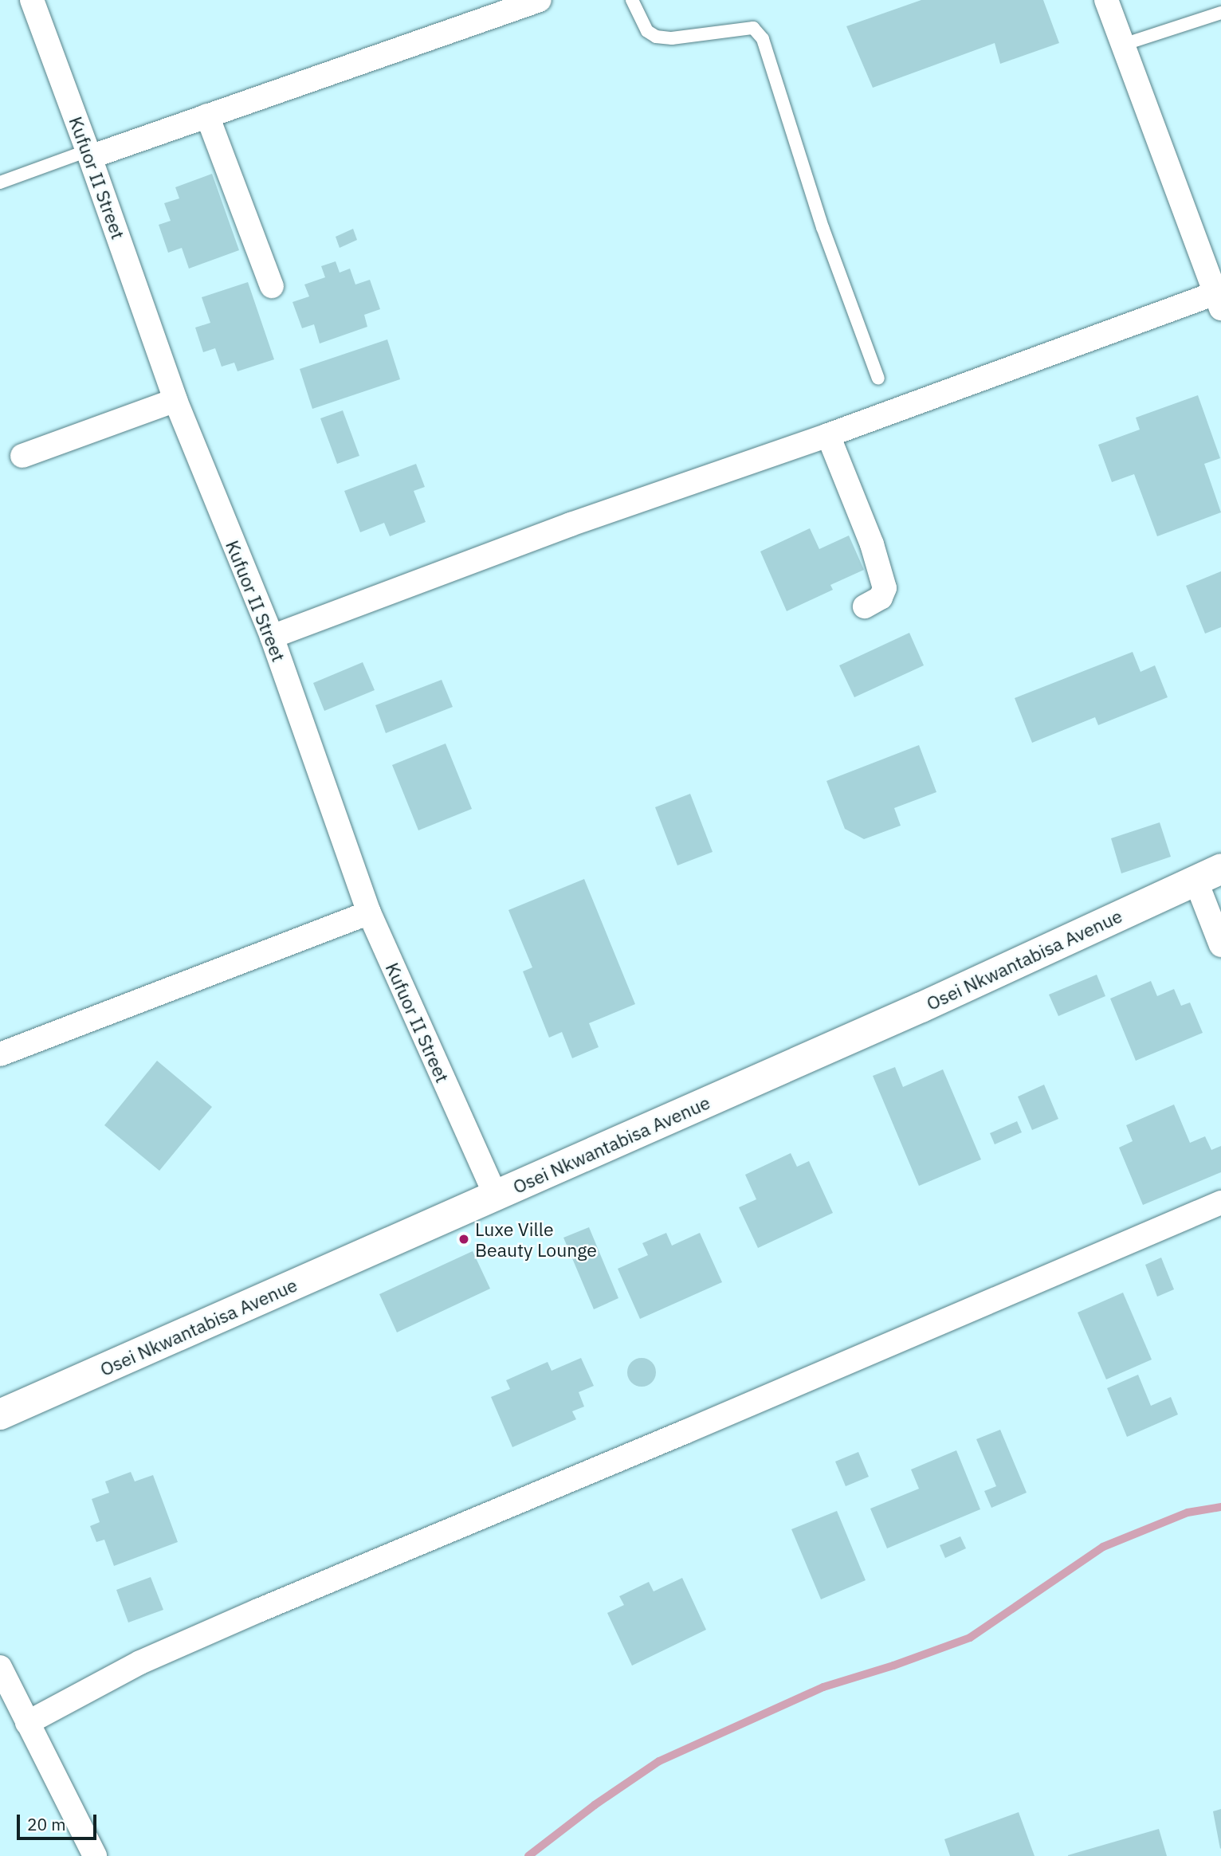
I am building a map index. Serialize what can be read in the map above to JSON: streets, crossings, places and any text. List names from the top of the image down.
{
  "streets": {
    "street": ["Kufuor II Street", "Osei Nkwantabisa Avenue"]
  },
  "crossings": [
    ["Kufuor II Street", "Osei Nkwantabisa Avenue"]
  ],
  "places": ["Luxe Ville Beauty Lounge"],
  "scale_bar": "20 m"
}
